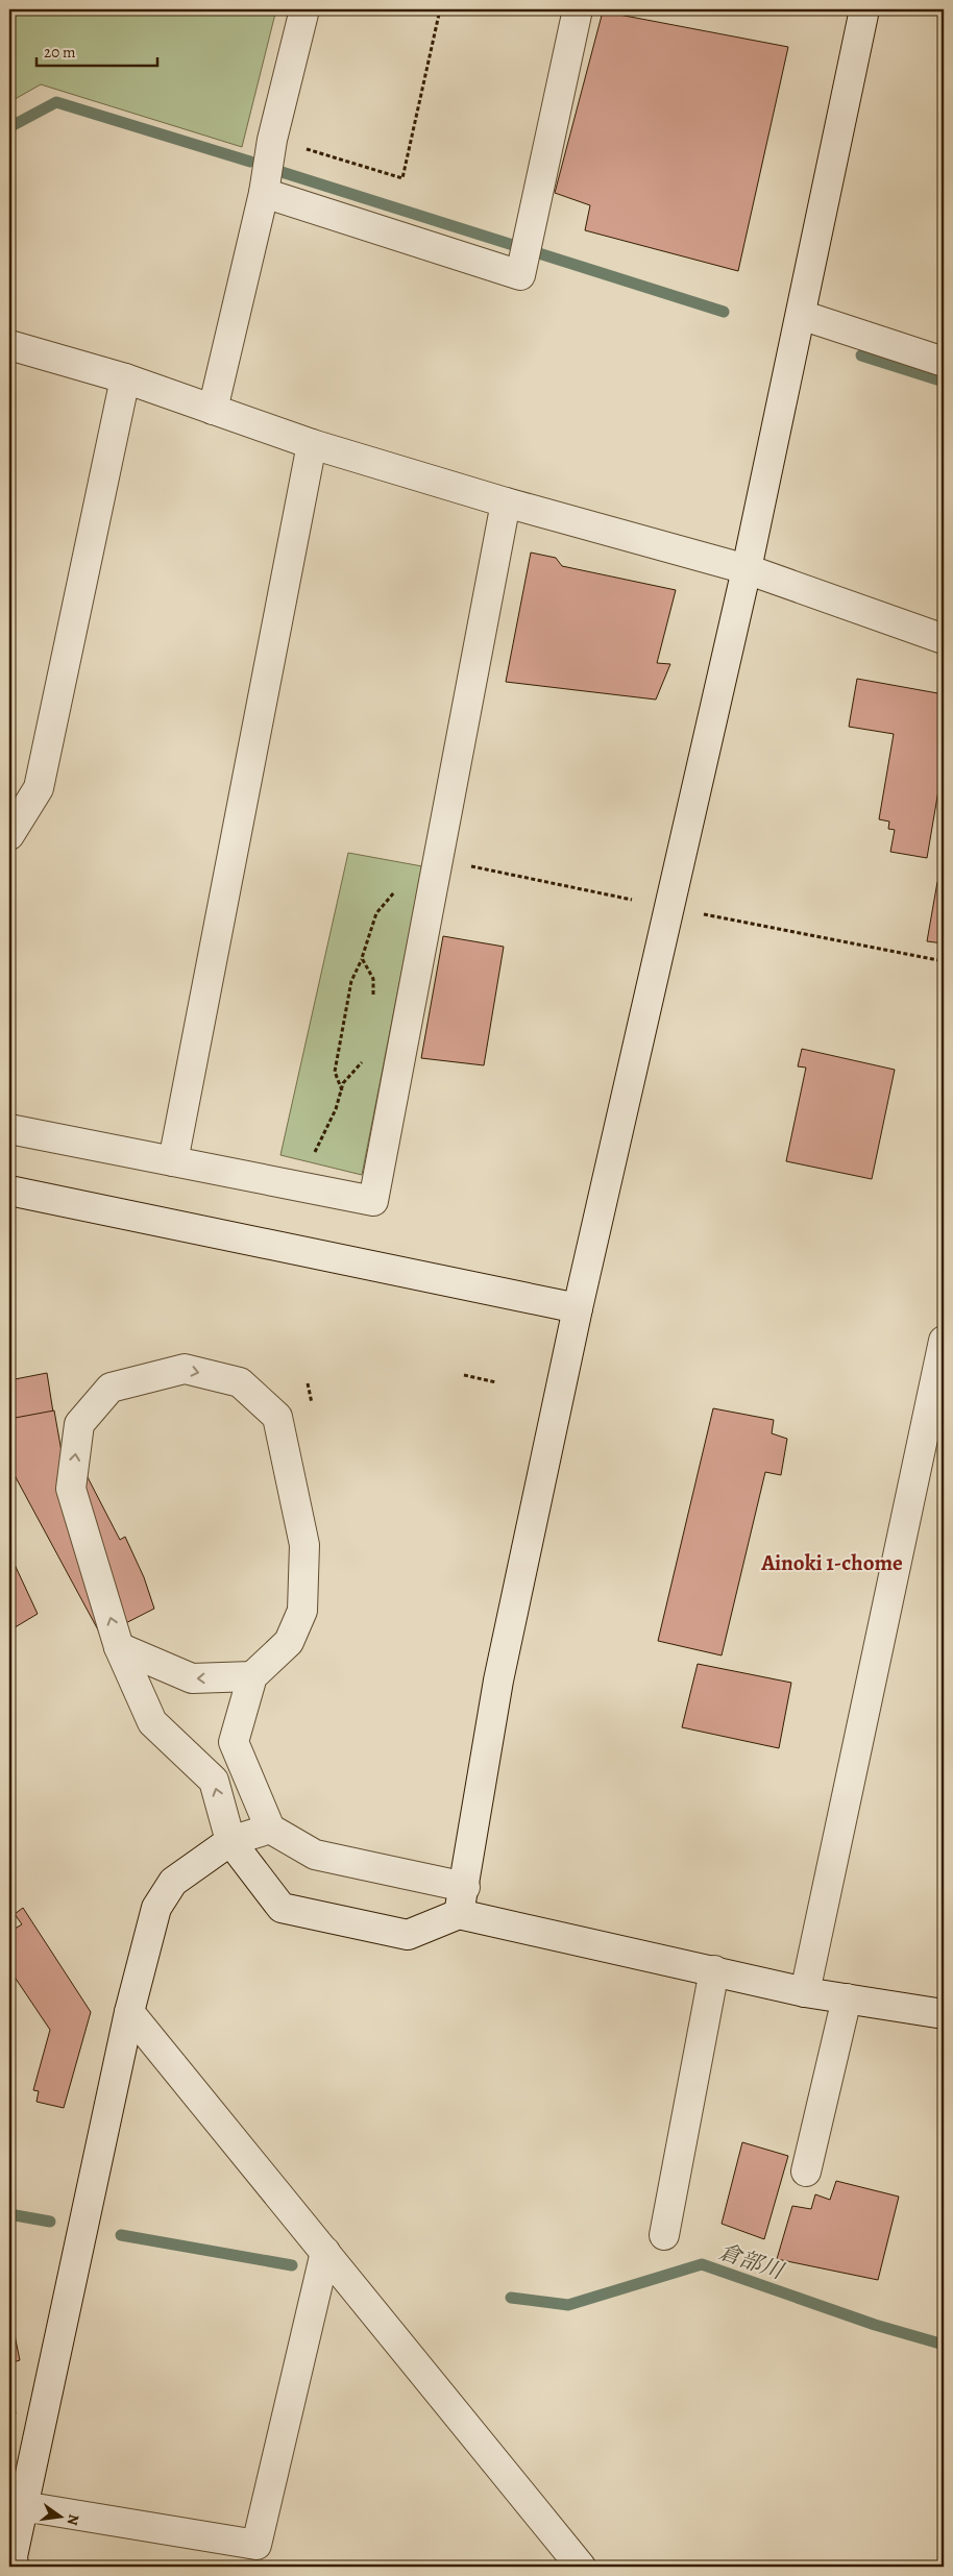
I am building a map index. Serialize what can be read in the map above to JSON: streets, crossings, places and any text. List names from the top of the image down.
{
  "districts": ["Ainoki 1-chome"],
  "water": ["倉部川"],
  "scale_bar": "20 m",
  "north": "right"
}
